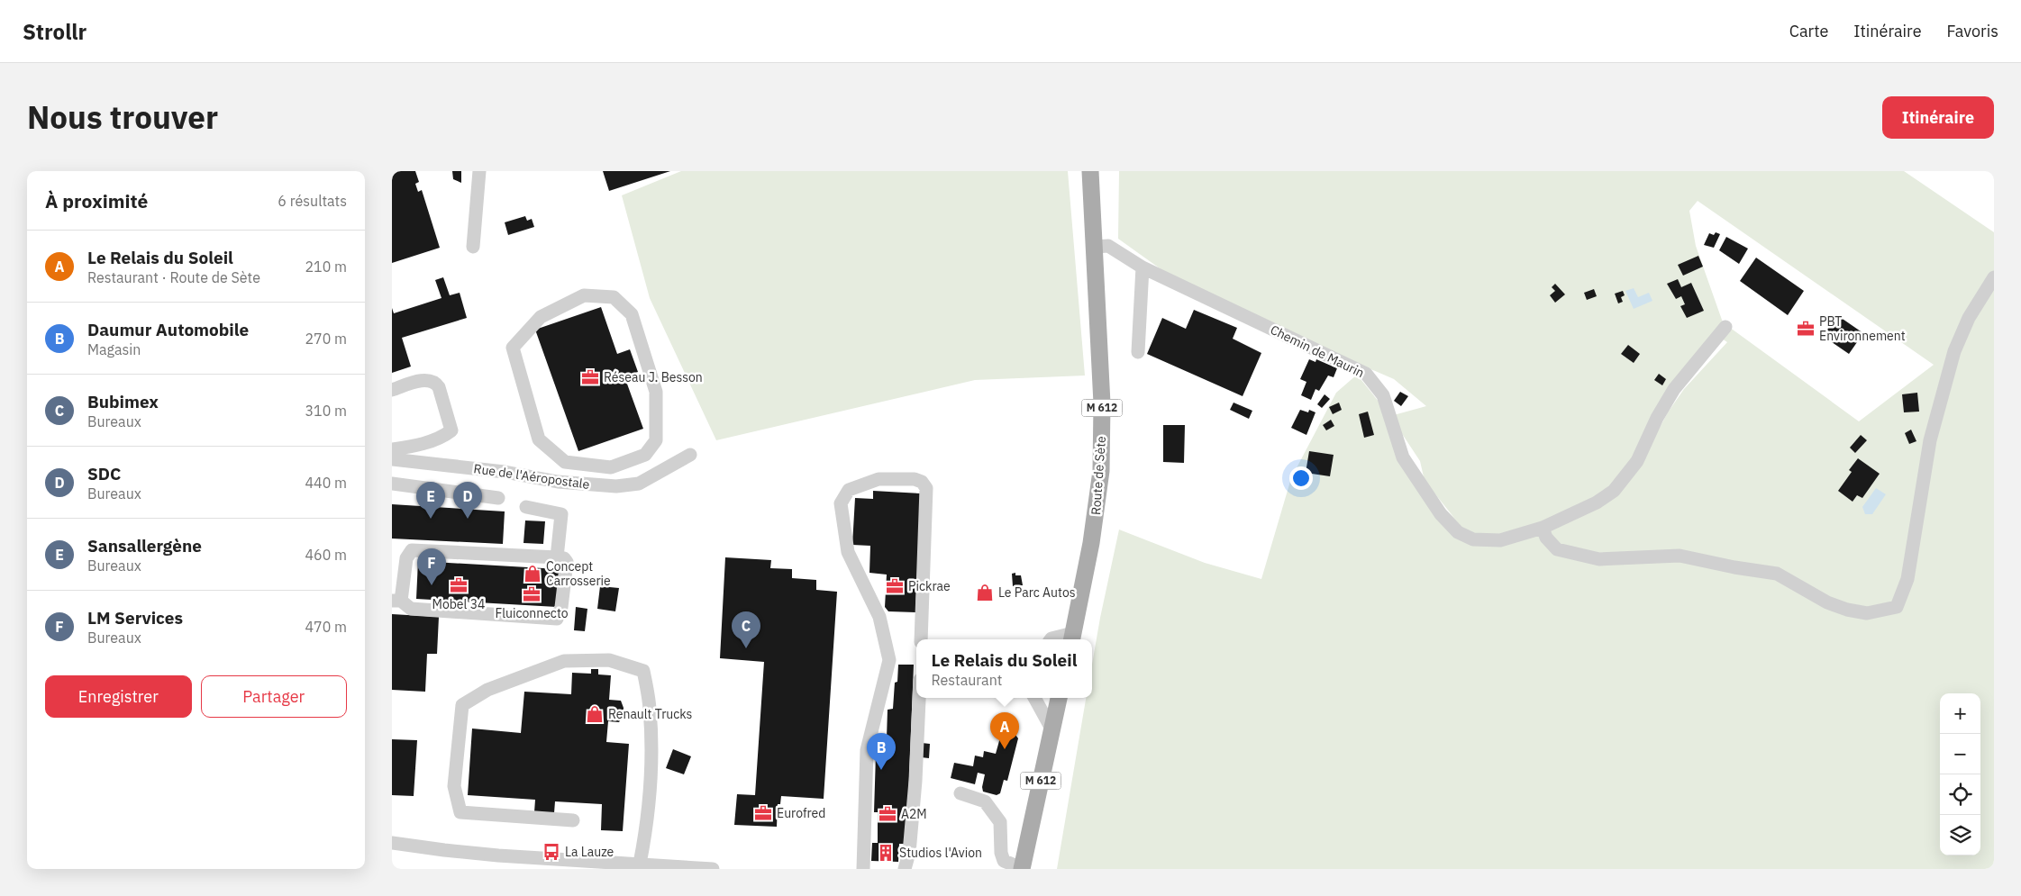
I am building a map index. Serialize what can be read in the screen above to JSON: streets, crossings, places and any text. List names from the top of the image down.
{
  "streets": {
    "main road": ["M 612", "Route de Sète"],
    "street": ["Chemin de Maurin", "Rue de l'Aéropostale"]
  },
  "crossings": [
    ["Chemin de Maurin", "Route de Sète"]
  ],
  "places": {
    "office": [
      "PBT Environnement",
      "Réseau J. Besson",
      "Mobel 34",
      "Pickrae",
      "Fluiconnecto",
      "Eurofred",
      "A2M"
    ],
    "shop": ["Concept Carrosserie", "Le Parc Autos", "Renault Trucks"],
    "bus stop": ["La Lauze"],
    "building": ["Studios l'Avion"]
  },
  "page": {
    "header": "Strollr",
    "nav": ["Carte", "Itinéraire", "Favoris"],
    "title": "Nous trouver",
    "buttons": [
      "Itinéraire",
      ["Enregistrer", "Partager"]
    ],
    "heading": ["À proximité", "6 résultats"],
    "list": [
      {
        "mark": "A",
        "name": "Le Relais du Soleil",
        "note": "Restaurant · Route de Sète",
        "value": "210 m"
      },
      {
        "mark": "B",
        "name": "Daumur Automobile",
        "note": "Magasin",
        "value": "270 m"
      },
      {
        "mark": "C",
        "name": "Bubimex",
        "note": "Bureaux",
        "value": "310 m"
      },
      {
        "mark": "D",
        "name": "SDC",
        "note": "Bureaux",
        "value": "440 m"
      },
      {
        "mark": "E",
        "name": "Sansallergène",
        "note": "Bureaux",
        "value": "460 m"
      },
      {
        "mark": "F",
        "name": "LM Services",
        "note": "Bureaux",
        "value": "470 m"
      }
    ],
    "pins": [
      "D",
      "E",
      "F",
      "C",
      "A",
      "B"
    ],
    "popup": ["Le Relais du Soleil", "Restaurant"],
    "map_buttons": ["+", "−"]
  }
}
